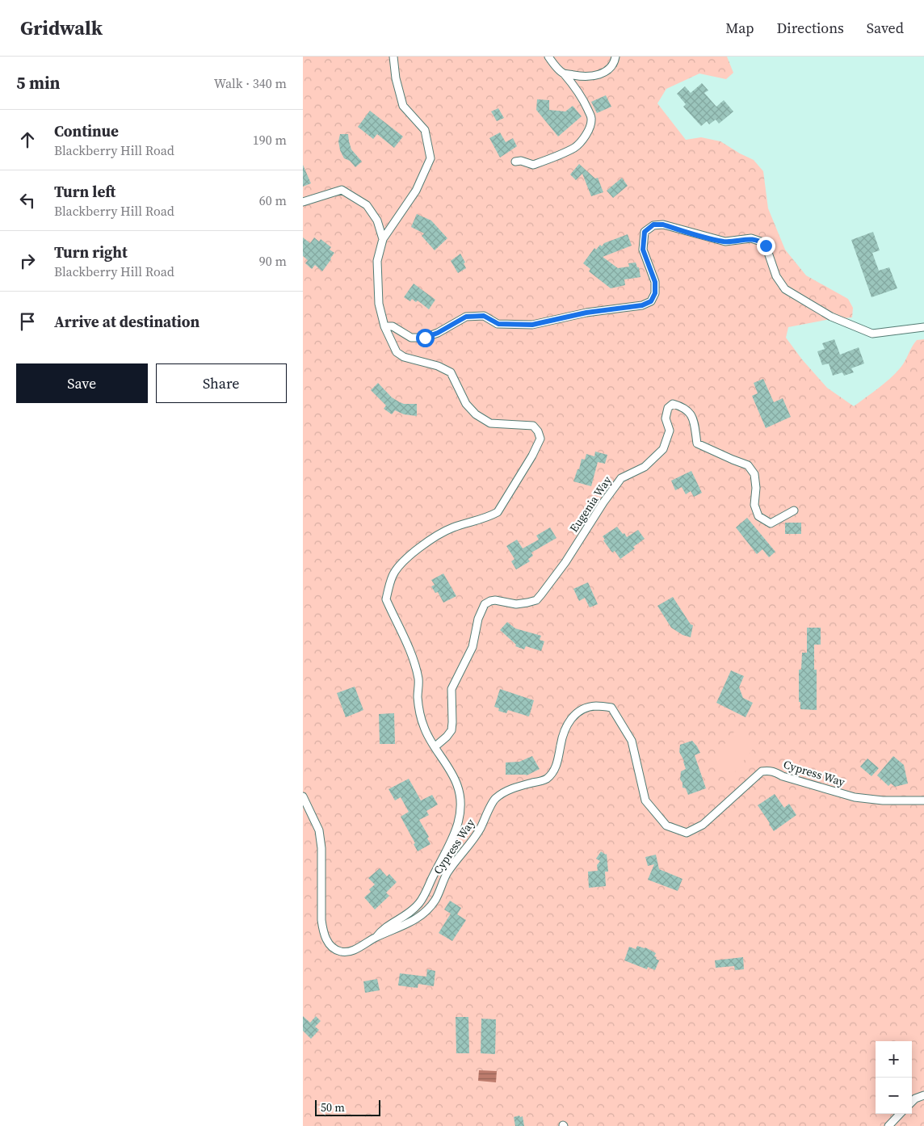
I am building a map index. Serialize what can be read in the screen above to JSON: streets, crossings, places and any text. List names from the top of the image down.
{
  "streets": {
    "street": ["Eugenia Way", "Cypress Way"]
  },
  "scale_bar": "50 m",
  "page": {
    "header": "Gridwalk",
    "nav": ["Map", "Directions", "Saved"],
    "heading": ["5 min", "Walk · 340 m"],
    "list": [
      ["Continue", "Blackberry Hill Road", "190 m"],
      ["Turn left", "Blackberry Hill Road", "60 m"],
      ["Turn right", "Blackberry Hill Road", "90 m"],
      "Arrive at destination"
    ],
    "buttons": ["Save", "Share"],
    "map_buttons": ["+", "−"],
    "scale": "50 m"
  }
}
